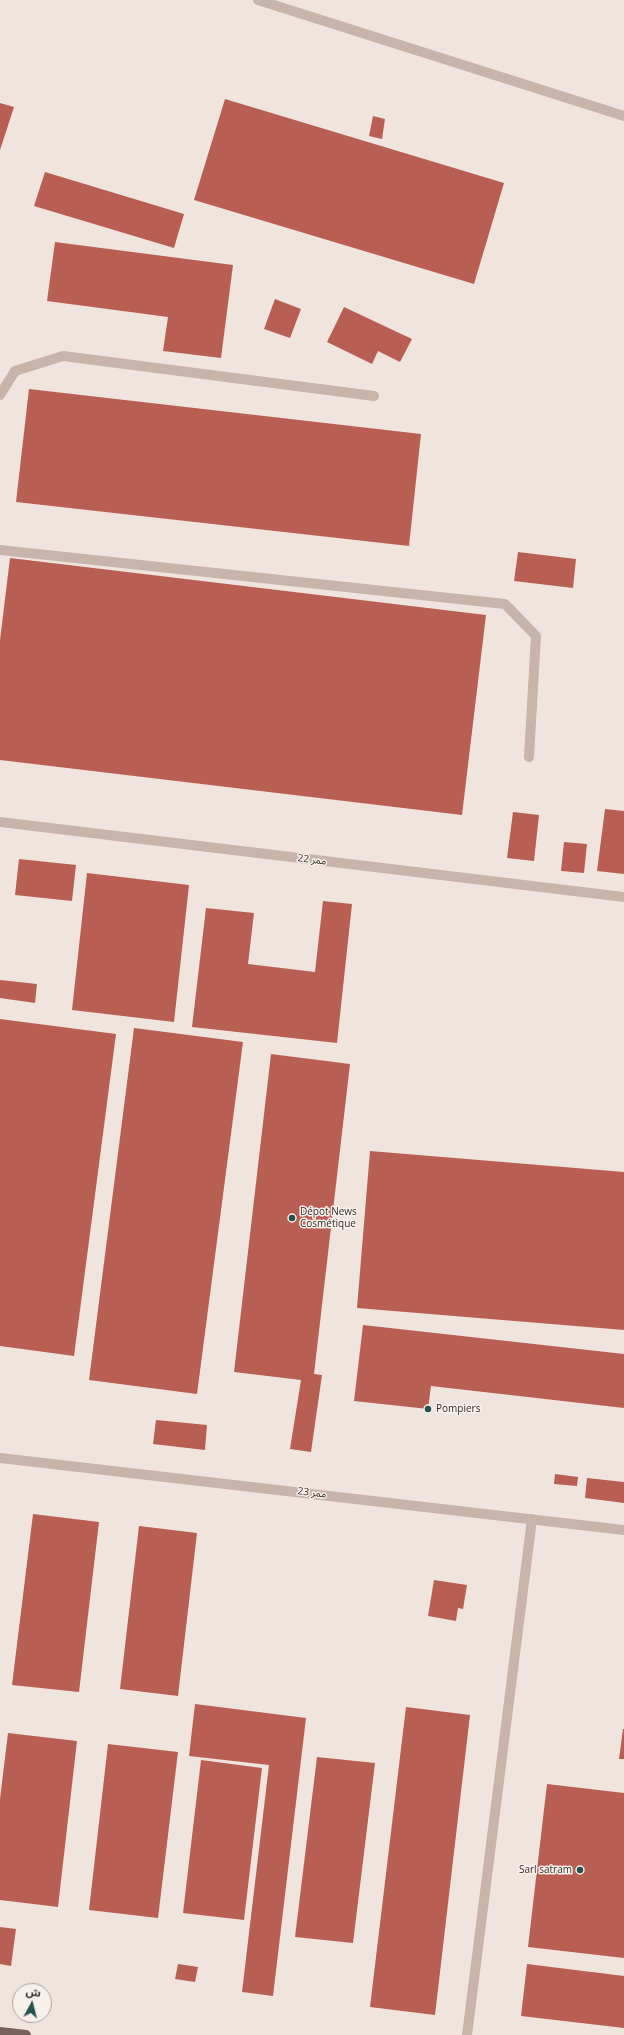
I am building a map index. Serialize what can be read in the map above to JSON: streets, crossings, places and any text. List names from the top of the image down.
{
  "streets": {
    "lane": ["ممر 22", "ممر 23"]
  },
  "places": ["Dépot News Cosmétique", "Pompiers", "Sarl satram"],
  "north": "top"
}
